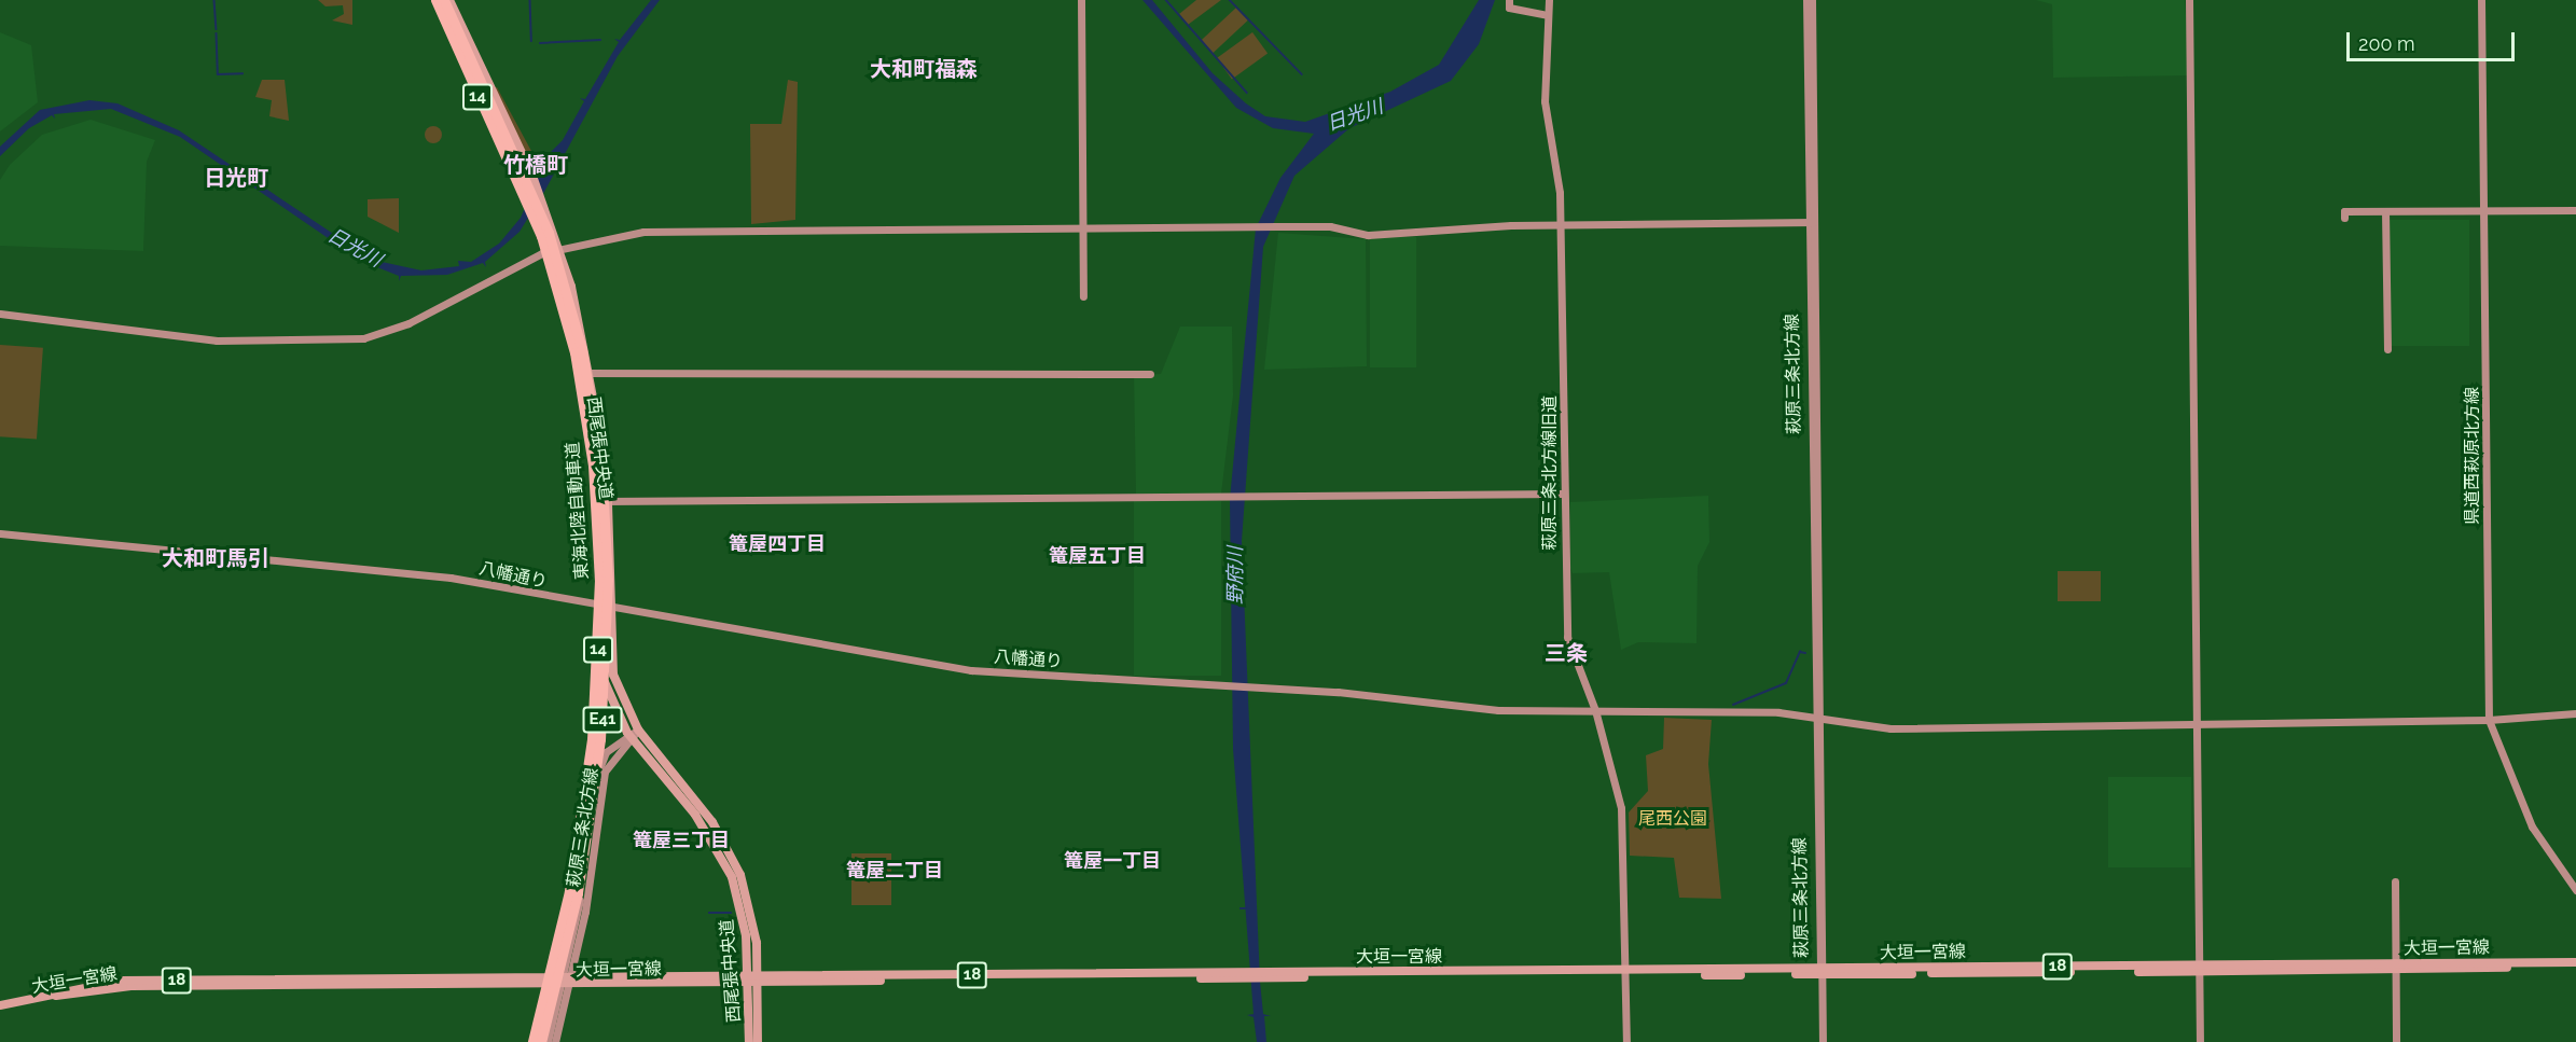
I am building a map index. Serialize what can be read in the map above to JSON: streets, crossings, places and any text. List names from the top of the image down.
{
  "streets": {
    "highway": ["東海北陸自動車道", "E41"],
    "main road": [
      "14",
      "西尾張中央道",
      "大垣一宮線",
      "18"
    ],
    "street": [
      "萩原三条北方線",
      "県道西萩原北方線",
      "萩原三条北方線旧道",
      "八幡通り"
    ]
  },
  "crossings": [
    ["萩原三条北方線", "西尾張中央道"],
    ["萩原三条北方線", "八幡通り"],
    ["萩原三条北方線", "大垣一宮線"],
    ["西尾張中央道", "東海北陸自動車道"],
    ["西尾張中央道", "八幡通り"],
    ["西尾張中央道", "大垣一宮線"],
    ["県道西萩原北方線", "八幡通り"],
    ["萩原三条北方線旧道", "八幡通り"],
    ["萩原三条北方線旧道", "大垣一宮線"]
  ],
  "districts": [
    "大和町福森",
    "竹橋町",
    "日光町",
    "篭屋四丁目",
    "篭屋五丁目",
    "大和町馬引",
    "三条",
    "篭屋三丁目",
    "篭屋一丁目",
    "篭屋二丁目"
  ],
  "water": ["日光川", "野府川"],
  "parks": ["尾西公園"],
  "scale_bar": "200 m"
}
